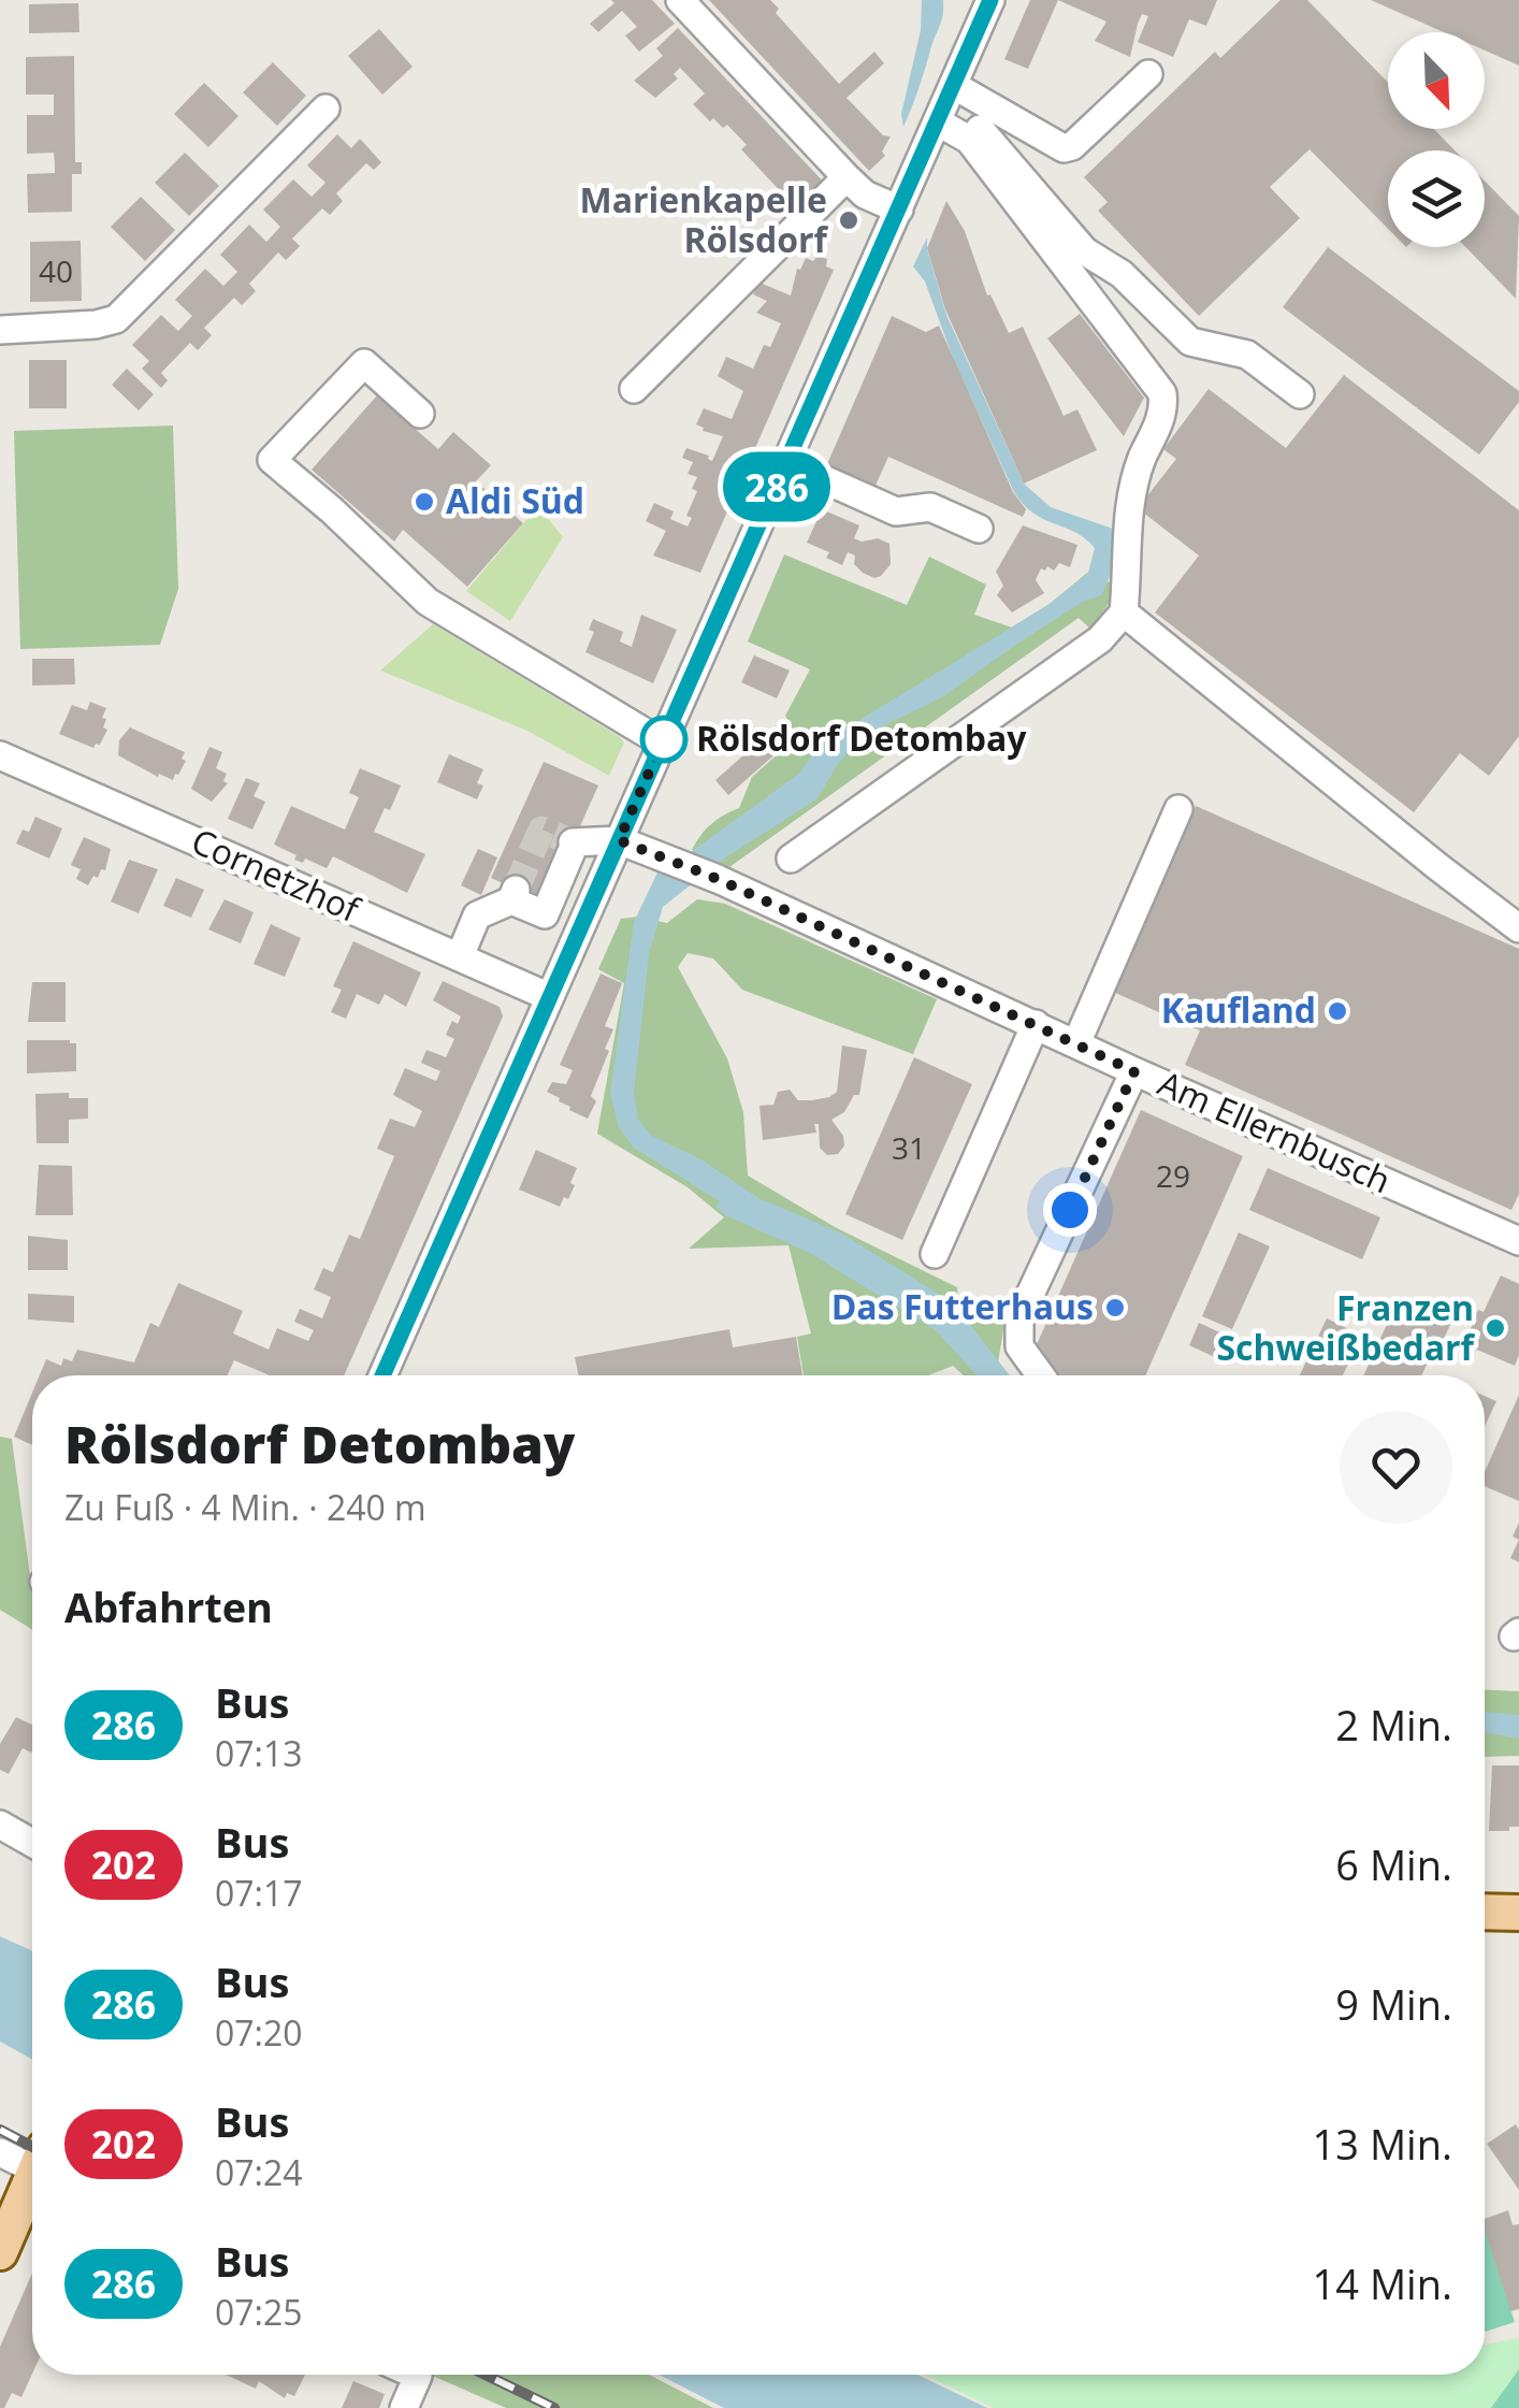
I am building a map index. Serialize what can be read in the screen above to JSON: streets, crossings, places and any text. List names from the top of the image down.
{
  "streets": {
    "street": ["Cornetzhof", "Am Ellernbusch"]
  },
  "places": [
    "Marienkapelle Rölsdorf",
    "Aldi Süd",
    "Rölsdorf Detombay",
    "Kaufland",
    "Das Futterhaus",
    "Franzen Schweißbedarf"
  ],
  "lines": ["bus line 286"],
  "house_numbers": ["40", "31", "29"],
  "north": "bottom right",
  "page": {
    "on_map": "286",
    "heading": [
      ["Rölsdorf Detombay", "Zu Fuß · 4 Min. · 240 m"],
      "Abfahrten"
    ],
    "list": [
      {
        "mark": "286",
        "name": "Bus",
        "note": "07:13",
        "value": "2 Min."
      },
      {
        "mark": "202",
        "name": "Bus",
        "note": "07:17",
        "value": "6 Min."
      },
      {
        "mark": "286",
        "name": "Bus",
        "note": "07:20",
        "value": "9 Min."
      },
      {
        "mark": "202",
        "name": "Bus",
        "note": "07:24",
        "value": "13 Min."
      },
      {
        "mark": "286",
        "name": "Bus",
        "note": "07:25",
        "value": "14 Min."
      }
    ]
  }
}
